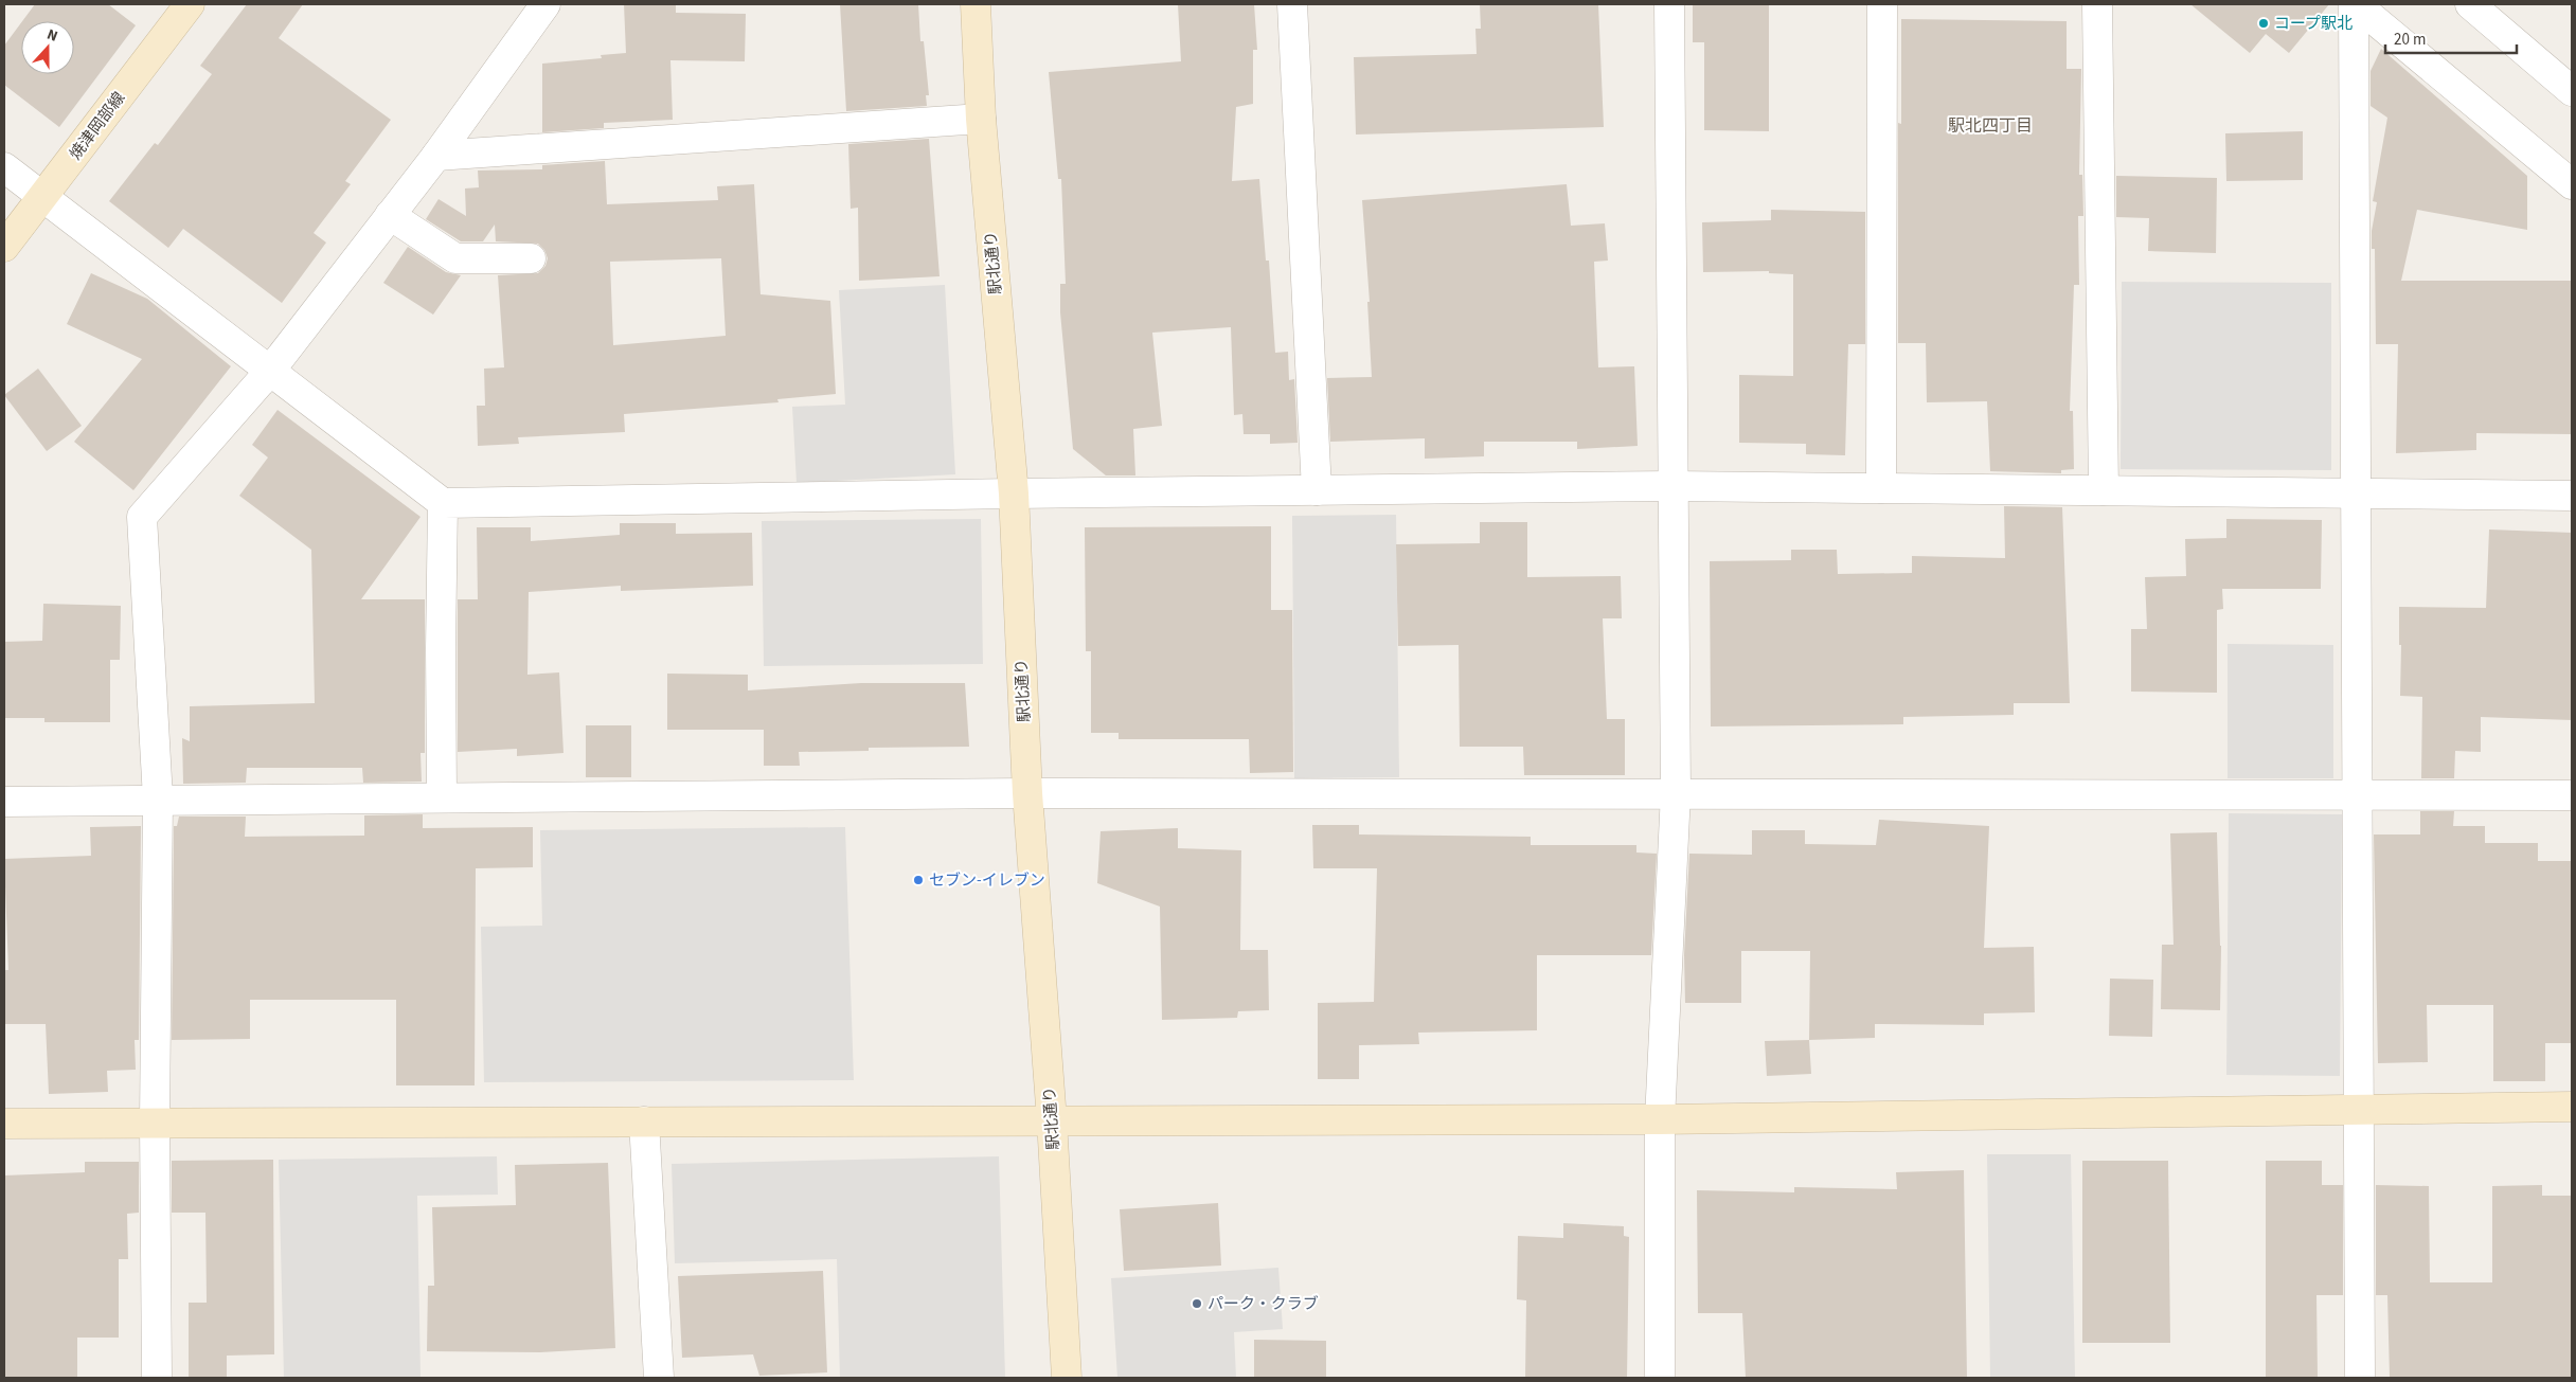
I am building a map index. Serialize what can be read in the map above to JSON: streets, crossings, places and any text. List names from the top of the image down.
{
  "streets": {
    "street": ["焼津岡部線", "駅北通り"]
  },
  "districts": ["駅北四丁目"],
  "places": ["コープ駅北", "セブン-イレブン", "パーク・クラブ"],
  "scale_bar": "20 m",
  "north": "top"
}
